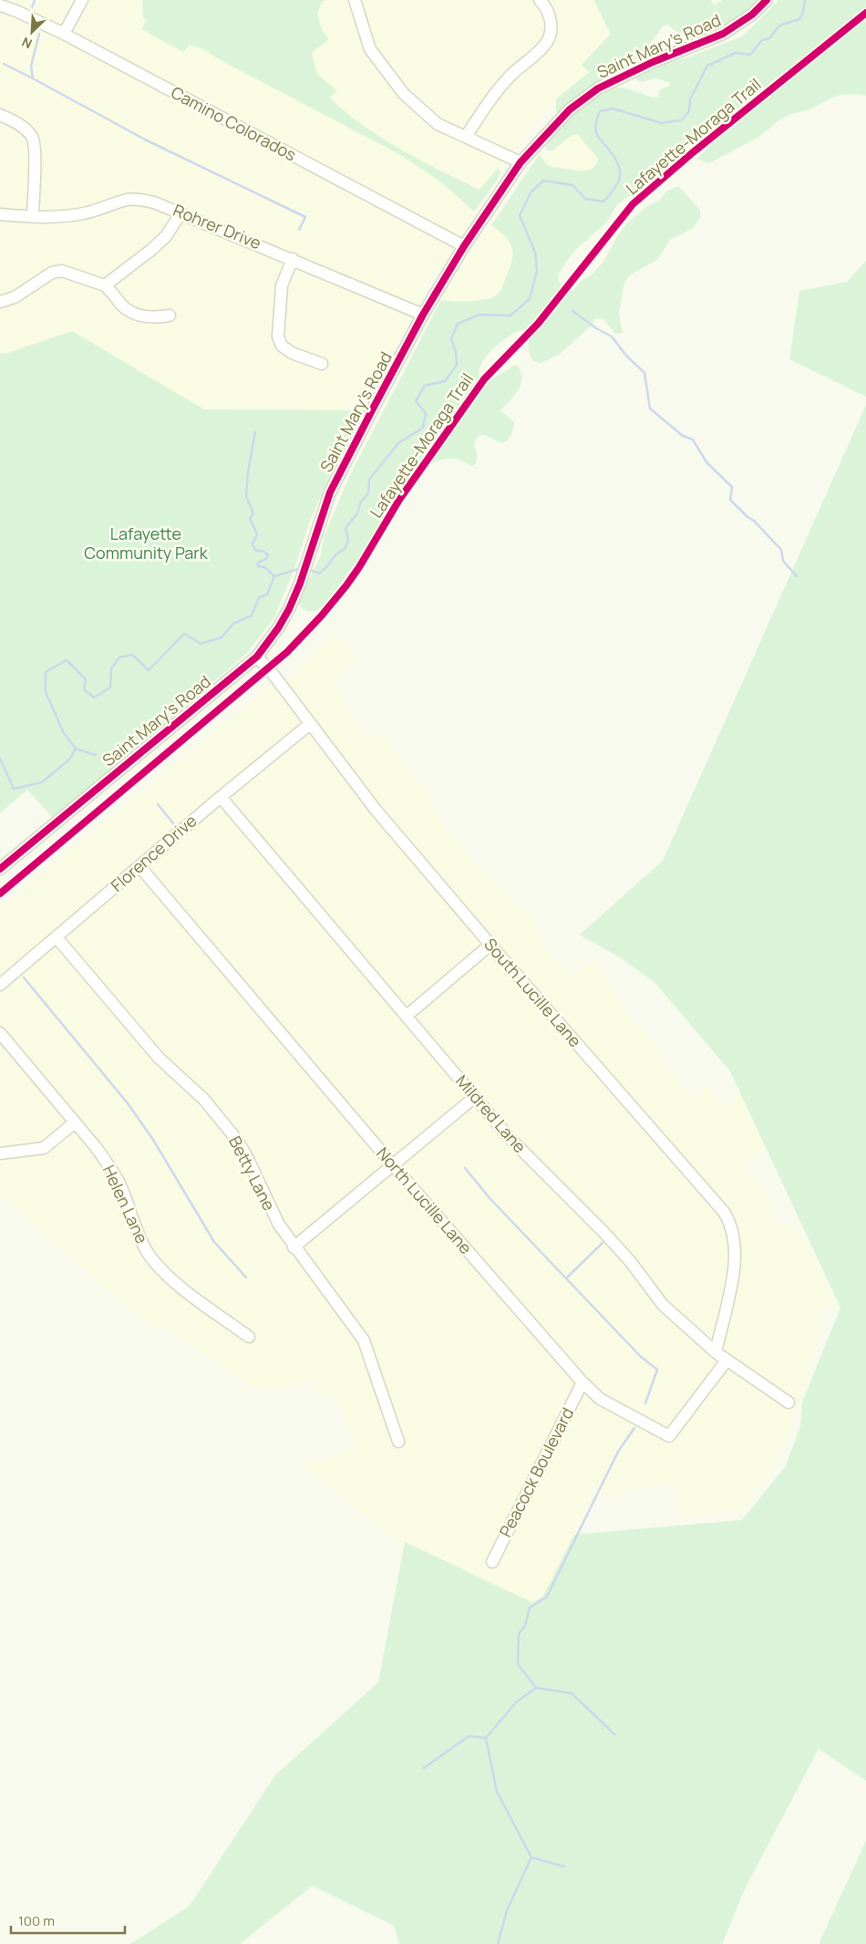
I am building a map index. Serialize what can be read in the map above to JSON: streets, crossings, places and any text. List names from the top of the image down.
{
  "streets": {
    "street": [
      "Saint Mary's Road",
      "Camino Colorados",
      "Rohrer Drive",
      "Florence Drive",
      "South Lucille Lane",
      "Mildred Lane",
      "Betty Lane",
      "North Lucille Lane",
      "Helen Lane",
      "Peacock Boulevard"
    ],
    "cycle path": ["Lafayette-Moraga Trail"]
  },
  "crossings": [
    ["Saint Mary's Road", "Camino Colorados"],
    ["Saint Mary's Road", "Rohrer Drive"],
    ["Saint Mary's Road", "South Lucille Lane"],
    ["Florence Drive", "South Lucille Lane"],
    ["Florence Drive", "Mildred Lane"],
    ["Florence Drive", "Betty Lane"],
    ["Florence Drive", "North Lucille Lane"],
    ["South Lucille Lane", "Mildred Lane"],
    ["Mildred Lane", "North Lucille Lane"],
    ["North Lucille Lane", "Peacock Boulevard"]
  ],
  "parks": ["Lafayette Community Park"],
  "scale_bar": "100 m",
  "north": "bottom left"
}
